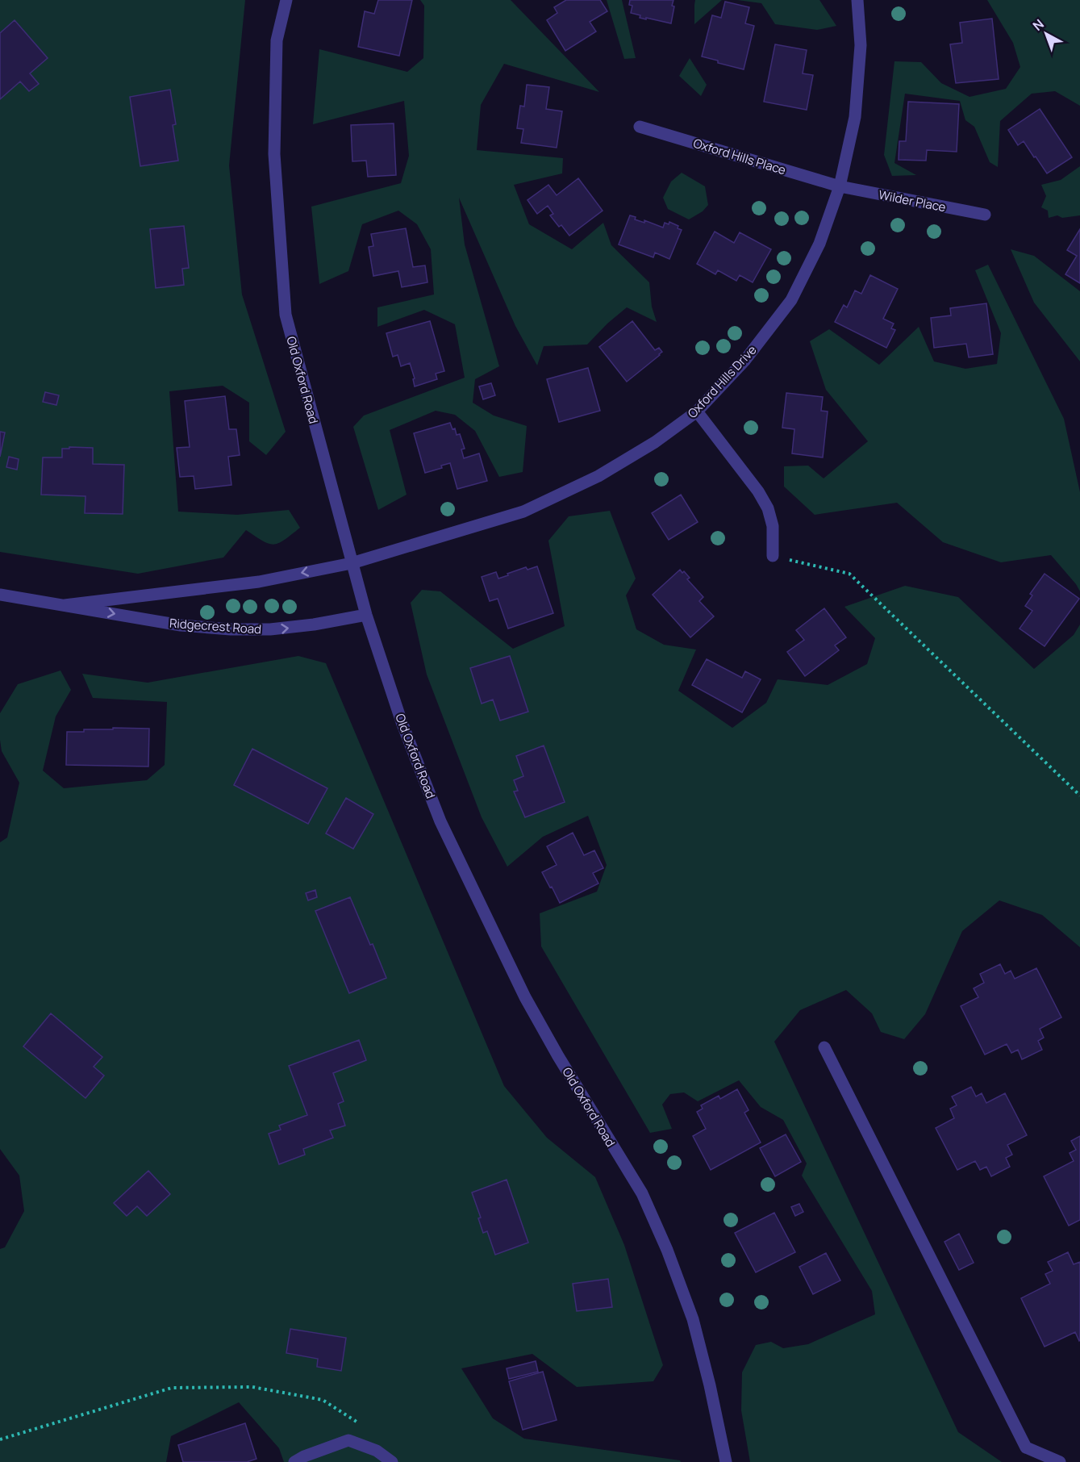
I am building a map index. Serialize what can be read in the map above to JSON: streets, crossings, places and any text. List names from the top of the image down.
{
  "streets": {
    "street": [
      "Oxford Hills Place",
      "Wilder Place",
      "Old Oxford Road",
      "Oxford Hills Drive",
      "Ridgecrest Road"
    ]
  },
  "crossings": [
    ["Oxford Hills Place", "Wilder Place"],
    ["Oxford Hills Place", "Oxford Hills Drive"],
    ["Wilder Place", "Oxford Hills Drive"],
    ["Old Oxford Road", "Oxford Hills Drive"],
    ["Old Oxford Road", "Ridgecrest Road"],
    ["Oxford Hills Drive", "Ridgecrest Road"]
  ],
  "north": "top left"
}
